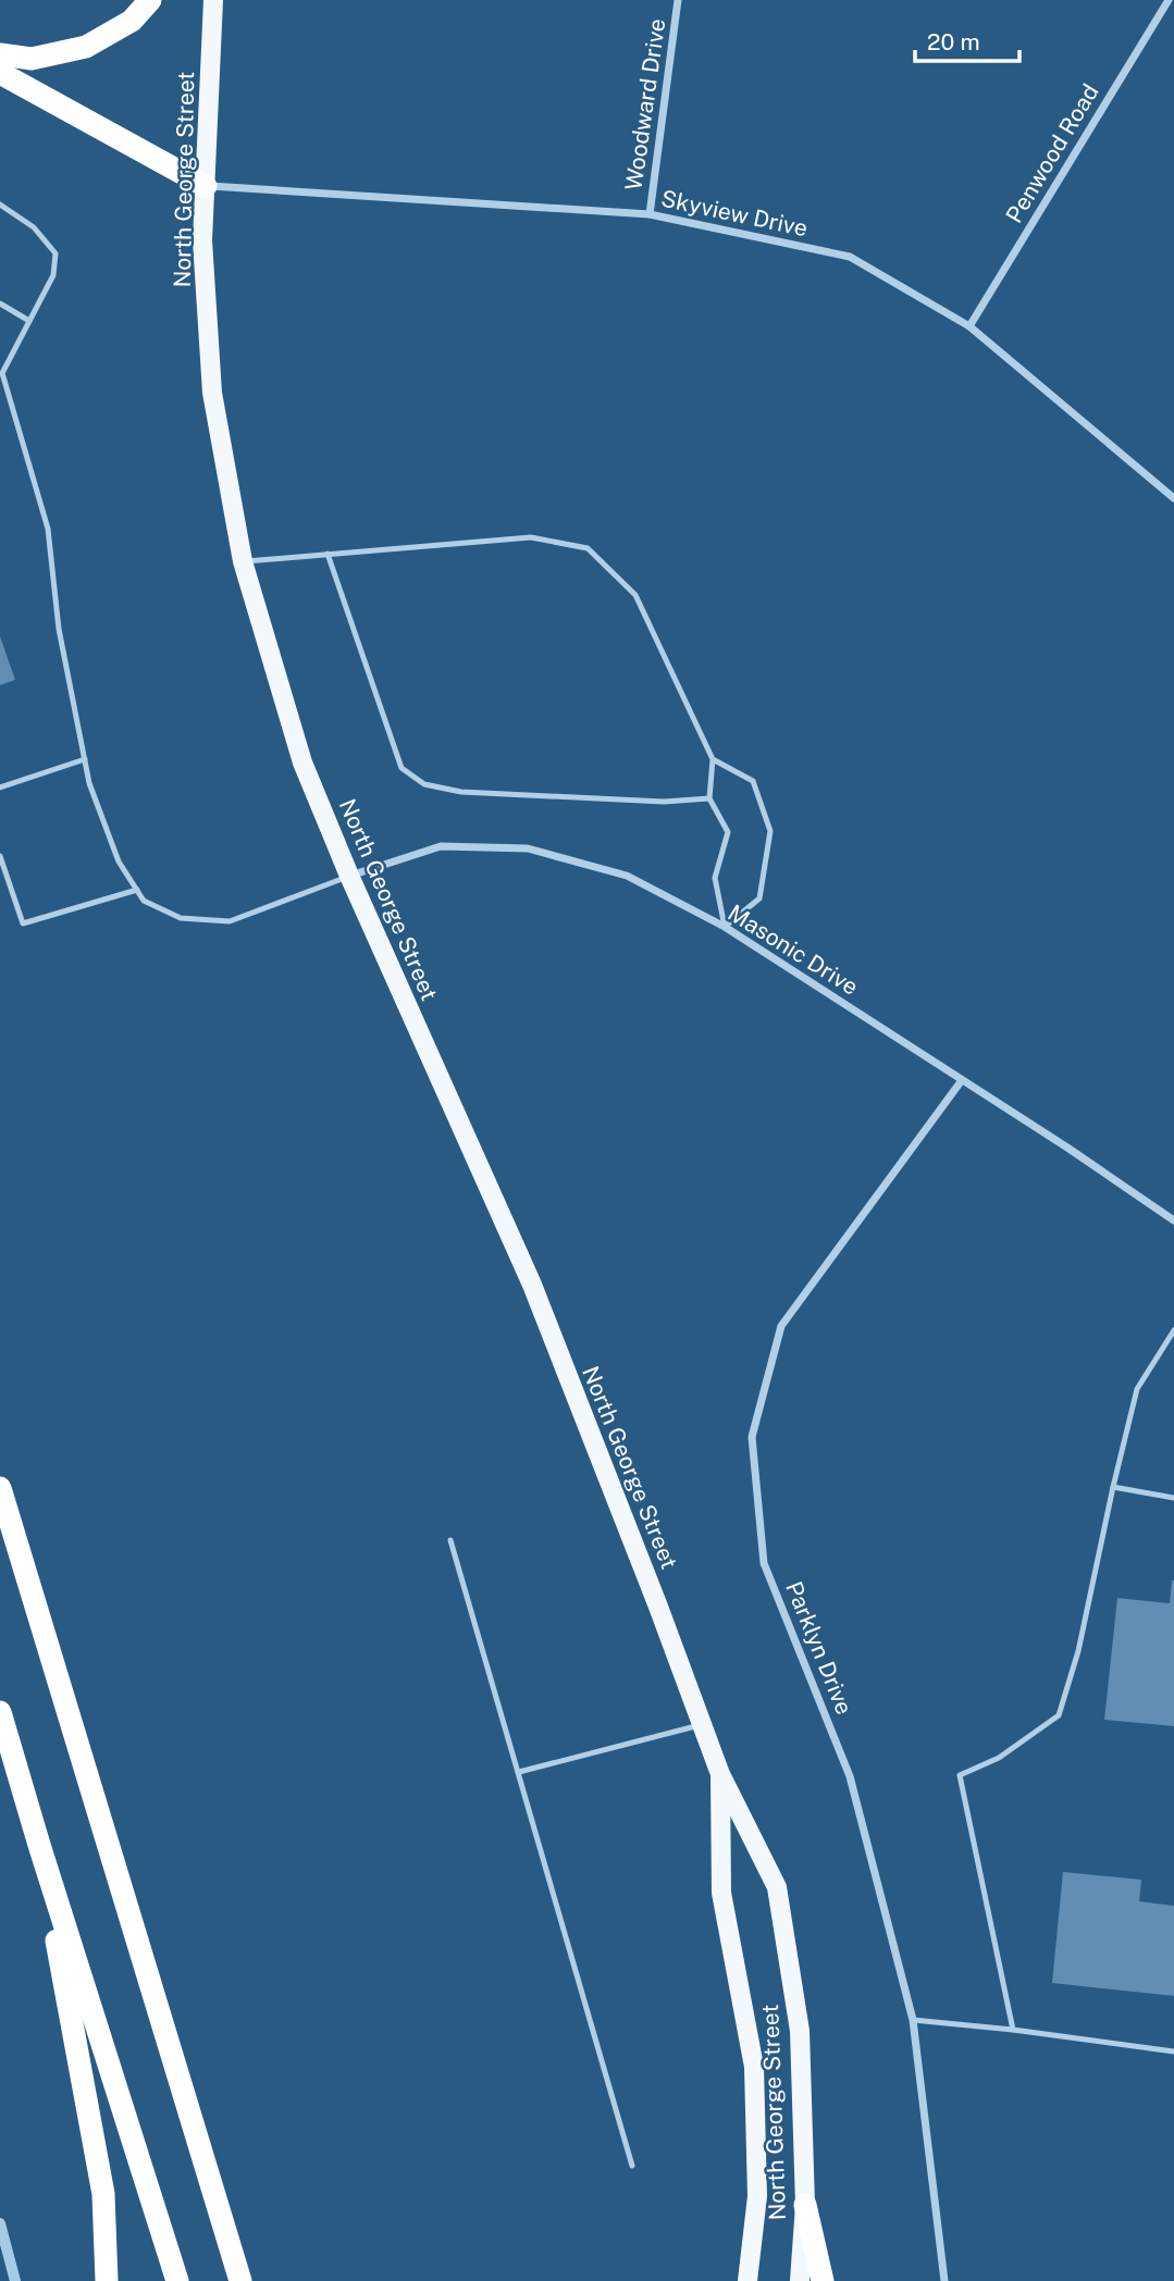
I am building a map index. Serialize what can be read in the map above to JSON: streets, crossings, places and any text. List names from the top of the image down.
{
  "streets": {
    "main road": ["North George Street"],
    "street": [
      "Woodward Drive",
      "Penwood Road",
      "Skyview Drive",
      "Masonic Drive",
      "Parklyn Drive"
    ]
  },
  "crossings": [
    ["Woodward Drive", "Skyview Drive"],
    ["Penwood Road", "Skyview Drive"],
    ["North George Street", "Skyview Drive"],
    ["North George Street", "Masonic Drive"],
    ["Masonic Drive", "Parklyn Drive"]
  ],
  "scale_bar": "20 m"
}
